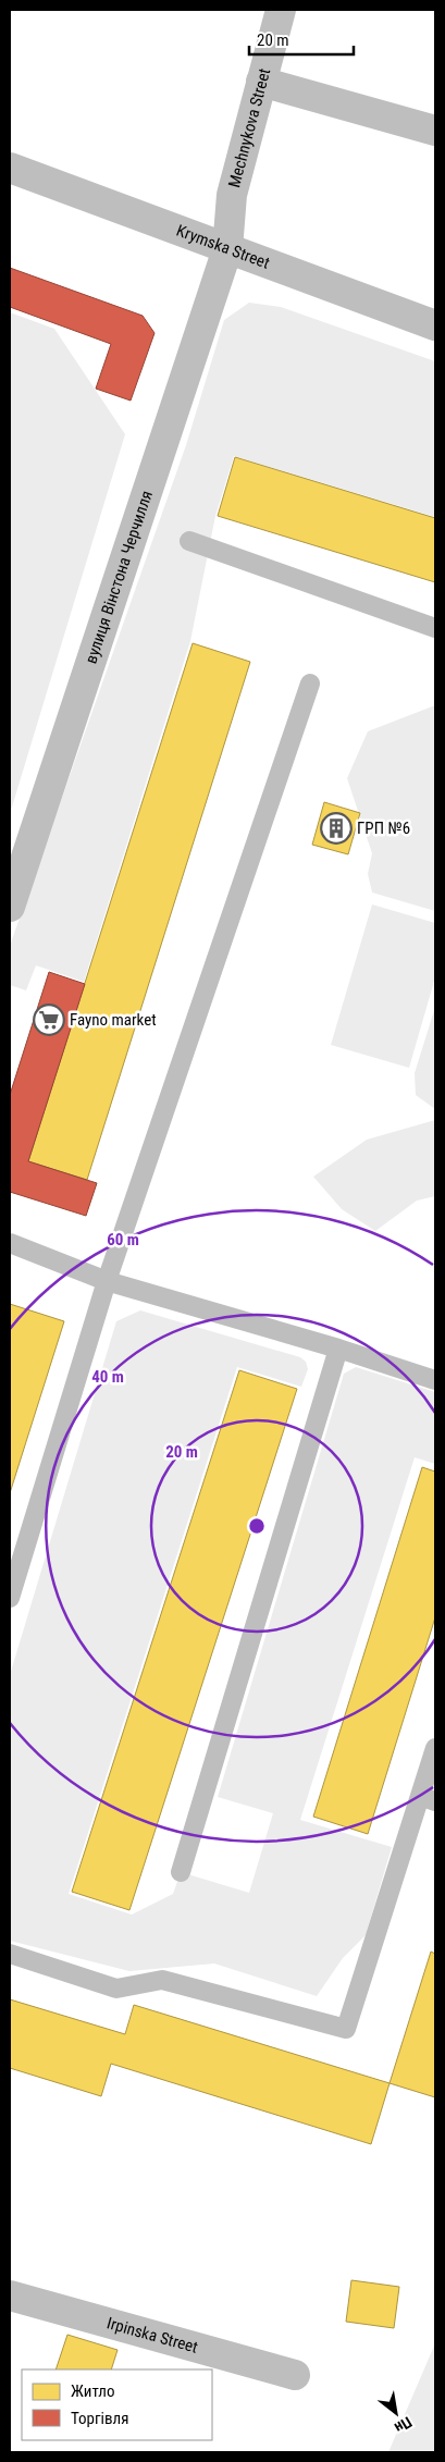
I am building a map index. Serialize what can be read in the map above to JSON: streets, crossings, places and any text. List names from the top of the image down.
{
  "streets": {
    "street": [
      "Mechnykova Street",
      "Krymska Street",
      "вулиця Вінстона Черчилля",
      "Irpinska Street"
    ]
  },
  "crossings": [
    ["Mechnykova Street", "Krymska Street"],
    ["Mechnykova Street", "вулиця Вінстона Черчилля"],
    ["Krymska Street", "вулиця Вінстона Черчилля"]
  ],
  "places": {
    "building": ["ГРП №6"],
    "supermarket": ["Fayno market"]
  },
  "legend": ["Житло", "Торгівля"],
  "scale_bar": "20 m",
  "north": "bottom right",
  "rings": ["60 m", "40 m", "20 m"]
}
